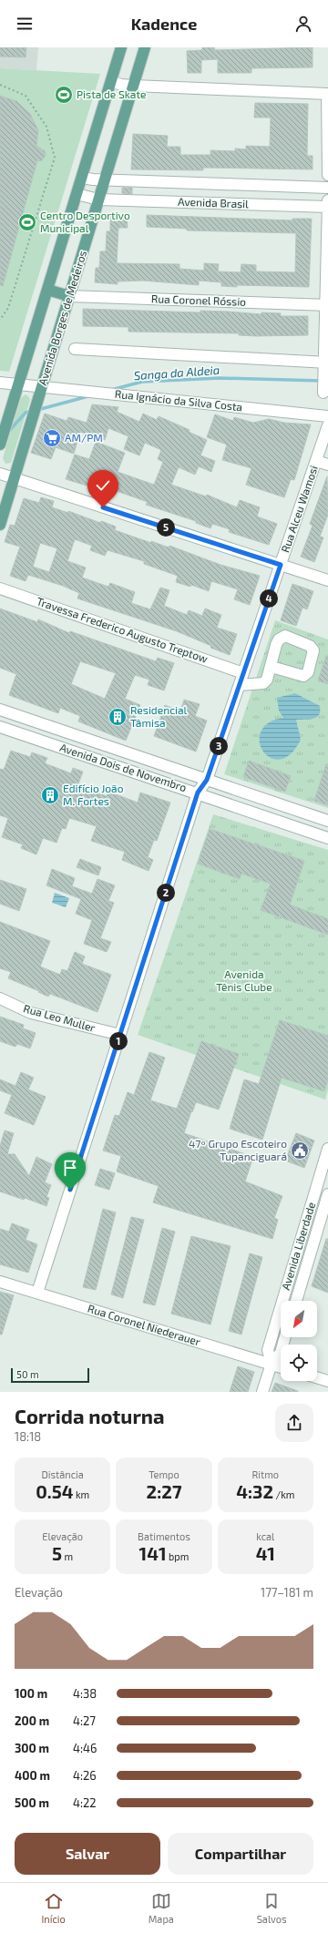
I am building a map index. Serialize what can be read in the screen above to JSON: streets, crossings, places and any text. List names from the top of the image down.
{
  "streets": {
    "main road": ["Avenida Borges de Medeiros"],
    "street": [
      "Avenida Brasil",
      "Rua Coronel Róssio",
      "Rua Ignácio da Silva Costa",
      "Rua Alceu Wamosi",
      "Travessa Frederico Augusto Treptow",
      "Avenida Dois de Novembro",
      "Rua Leo Muller",
      "Avenida Liberdade",
      "Rua Coronel Niederauer"
    ]
  },
  "crossings": [
    ["Avenida Brasil", "Avenida Borges de Medeiros"],
    ["Rua Coronel Róssio", "Avenida Borges de Medeiros"],
    ["Avenida Borges de Medeiros", "Rua Ignácio da Silva Costa"],
    ["Rua Alceu Wamosi", "Travessa Frederico Augusto Treptow"],
    ["Rua Alceu Wamosi", "Avenida Dois de Novembro"],
    ["Rua Alceu Wamosi", "Rua Leo Muller"],
    ["Rua Alceu Wamosi", "Rua Coronel Niederauer"],
    ["Avenida Liberdade", "Rua Coronel Niederauer"]
  ],
  "water": ["Sanga da Aldeia"],
  "parks": ["Avenida Tênis Clube"],
  "places": {
    "sports": ["Pista de Skate", "Centro Desportivo Municipal"],
    "supermarket": ["AM/PM"],
    "building": ["Residencial Tâmisa", "Edifício João M. Fortes"],
    "public building": ["47º Grupo Escoteiro Tupanciguará"]
  },
  "scale_bar": "50 m",
  "north": "bottom left",
  "page": {
    "header": "Kadence",
    "pins": [
      "5",
      "4",
      "3",
      "2",
      "1"
    ],
    "scale": "50 m",
    "heading": ["Corrida noturna", "18:18"],
    "stats": [
      ["Distância", "0.54 km"],
      ["Tempo", "2:27"],
      ["Ritmo", "4:32 /km"],
      ["Elevação", "5 m"],
      ["Batimentos", "141 bpm"],
      ["kcal", "41"]
    ],
    "chart": ["Elevação", "177–181 m"],
    "list": [
      {
        "name": "100 m",
        "note": "4:38"
      },
      {
        "name": "200 m",
        "note": "4:27"
      },
      {
        "name": "300 m",
        "note": "4:46"
      },
      {
        "name": "400 m",
        "note": "4:26"
      },
      {
        "name": "500 m",
        "note": "4:22"
      }
    ],
    "buttons": ["Salvar", "Compartilhar"],
    "tabs": ["Início", "Mapa", "Salvos"]
  }
}
